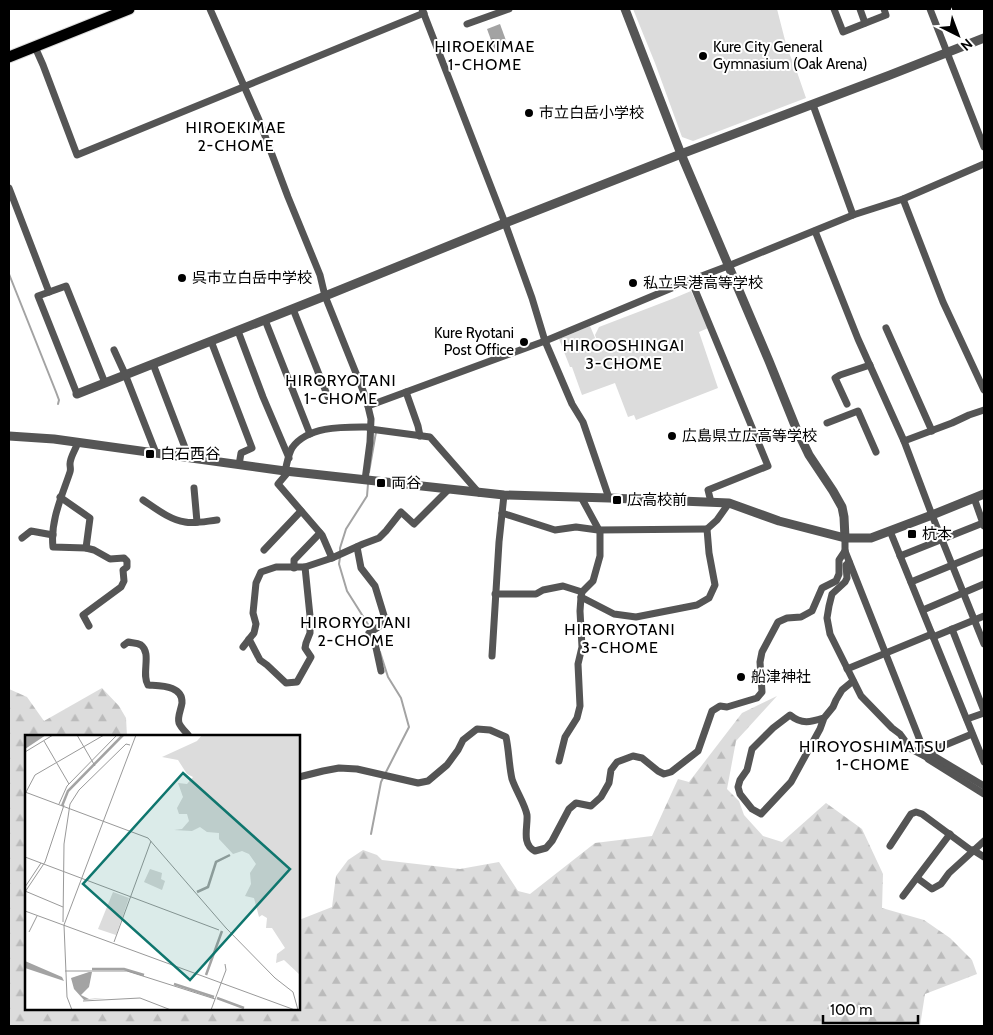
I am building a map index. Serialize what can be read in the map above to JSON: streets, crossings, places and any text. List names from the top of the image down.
{
  "districts": [
    "HIROEKIMAE 1-CHOME",
    "HIROEKIMAE 2-CHOME",
    "HIROOSHINGAI 3-CHOME",
    "HIRORYOTANI 1-CHOME",
    "HIRORYOTANI 2-CHOME",
    "HIRORYOTANI 3-CHOME",
    "HIROYOSHIMATSU 1-CHOME"
  ],
  "places": {
    "other": [
      "Kure City General Gymnasium (Oak Arena)",
      "市立白岳小学校",
      "呉市立白岳中学校",
      "私立呉港高等学校",
      "Kure Ryotani Post Office",
      "広島県立広高等学校",
      "船津神社"
    ],
    "transit": [
      "白石西谷",
      "両谷",
      "広高校前",
      "杭本"
    ]
  },
  "scale_bar": "100 m",
  "north": "bottom right"
}
